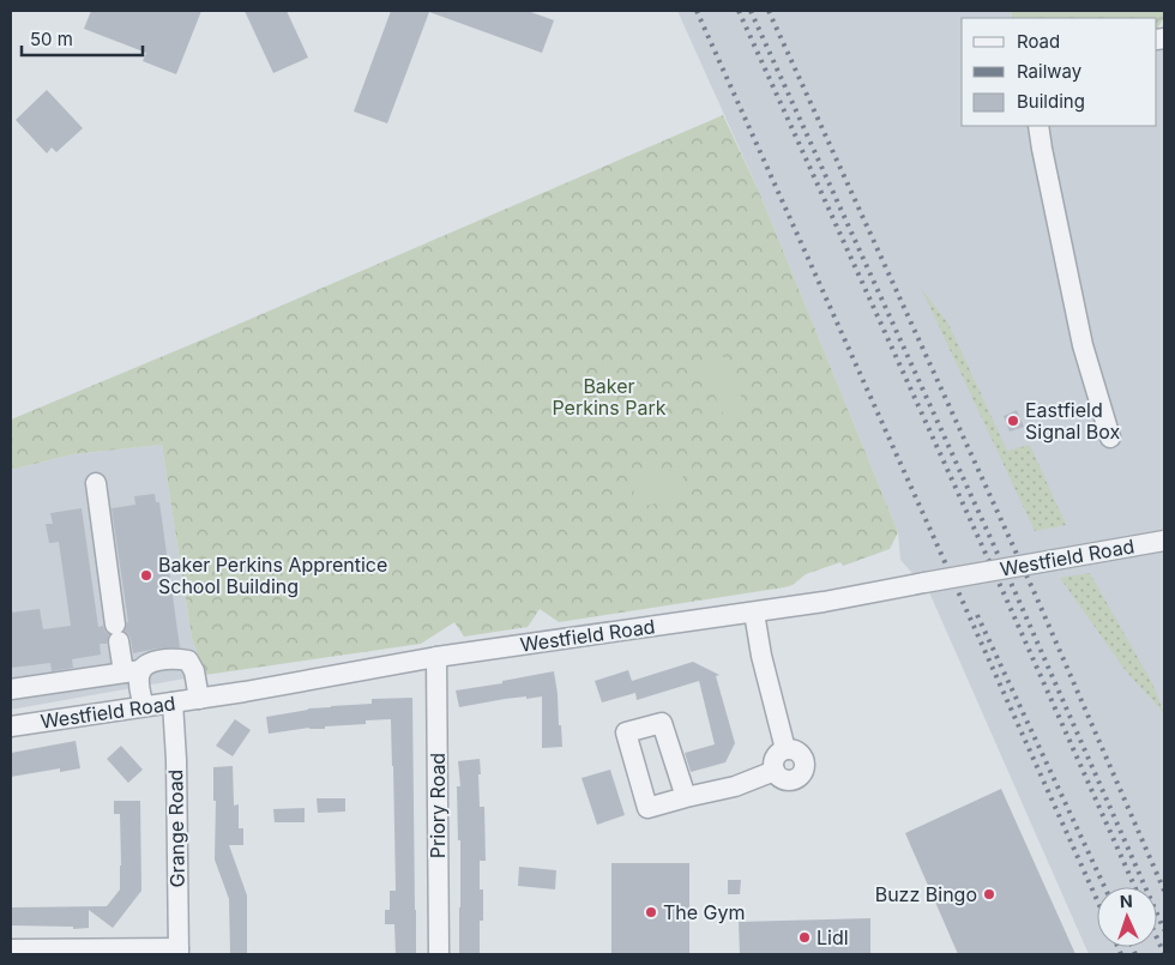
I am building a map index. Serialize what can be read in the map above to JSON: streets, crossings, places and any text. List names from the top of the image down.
{
  "streets": {
    "street": ["Westfield Road", "Priory Road", "Grange Road"]
  },
  "crossings": [
    ["Westfield Road", "Priory Road"],
    ["Westfield Road", "Grange Road"]
  ],
  "parks": ["Baker Perkins Park"],
  "places": [
    "Eastfield Signal Box",
    "Baker Perkins Apprentice School Building",
    "Buzz Bingo",
    "The Gym",
    "Lidl"
  ],
  "legend": ["Road", "Railway", "Building"],
  "scale_bar": "50 m",
  "north": "top"
}
